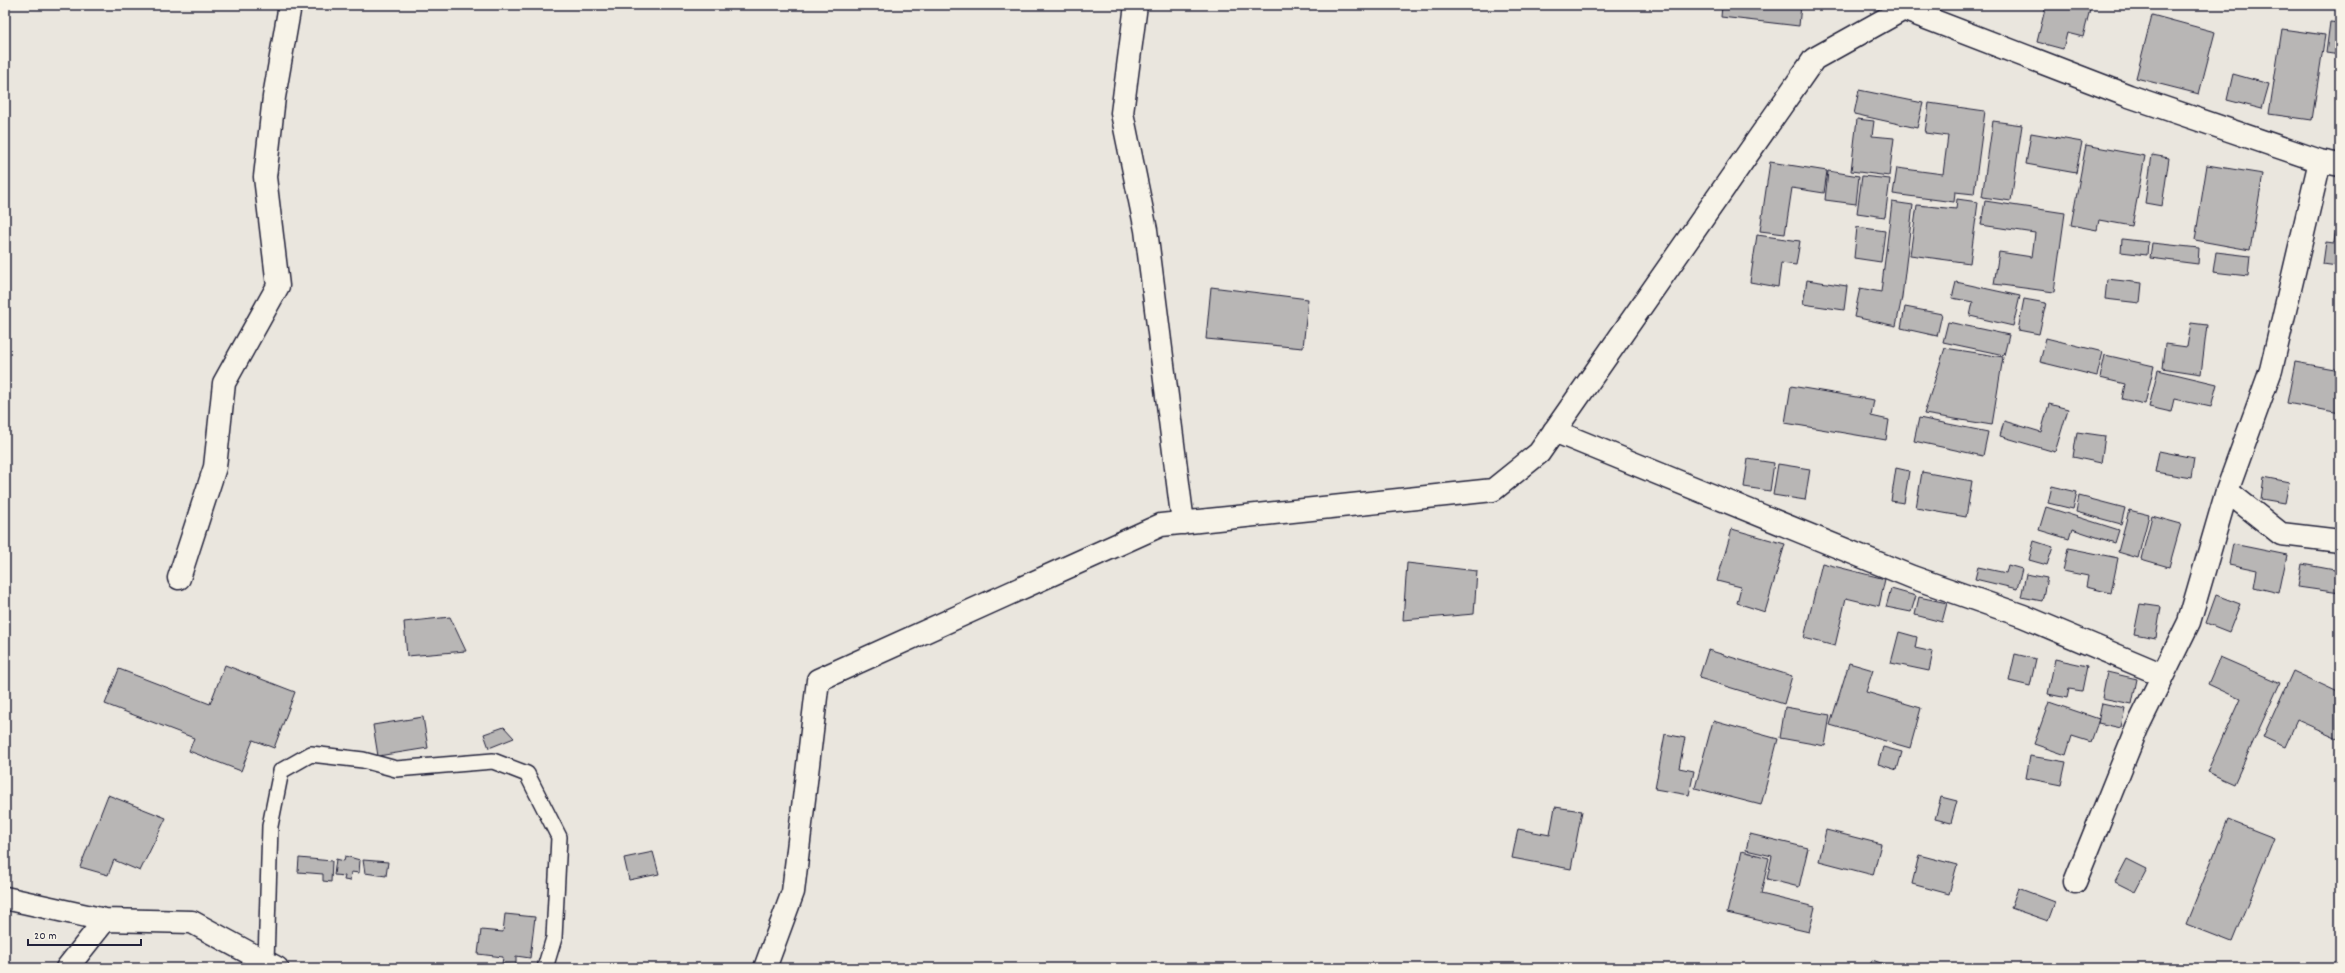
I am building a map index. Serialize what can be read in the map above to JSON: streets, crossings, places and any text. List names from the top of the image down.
{
  "scale_bar": "20 m"
}
